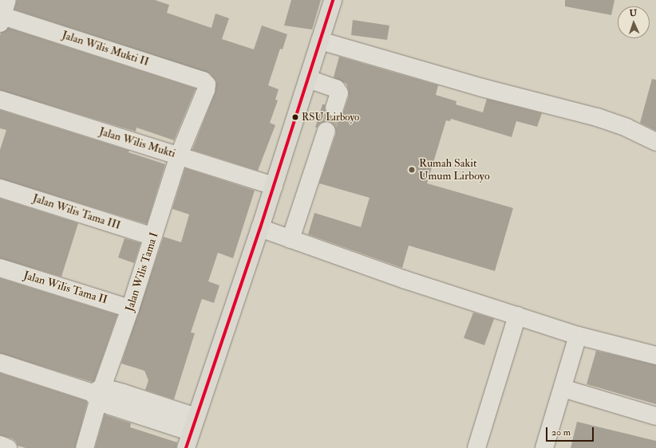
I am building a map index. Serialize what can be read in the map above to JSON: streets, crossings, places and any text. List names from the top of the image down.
{
  "streets": {
    "street": [
      "Jalan Wilis Mukti II",
      "Jalan Wilis Mukti",
      "Jalan Wilis Tama III",
      "Jalan Wilis Tama I",
      "Jalan Wilis Tama II"
    ]
  },
  "crossings": [
    ["Jalan Wilis Mukti II", "Jalan Wilis Tama I"],
    ["Jalan Wilis Mukti", "Jalan Wilis Tama I"],
    ["Jalan Wilis Tama III", "Jalan Wilis Tama I"],
    ["Jalan Wilis Tama I", "Jalan Wilis Tama II"]
  ],
  "places": ["RSU Lirboyo", "Rumah Sakit Umum Lirboyo"],
  "scale_bar": "20 m",
  "north": "top"
}
